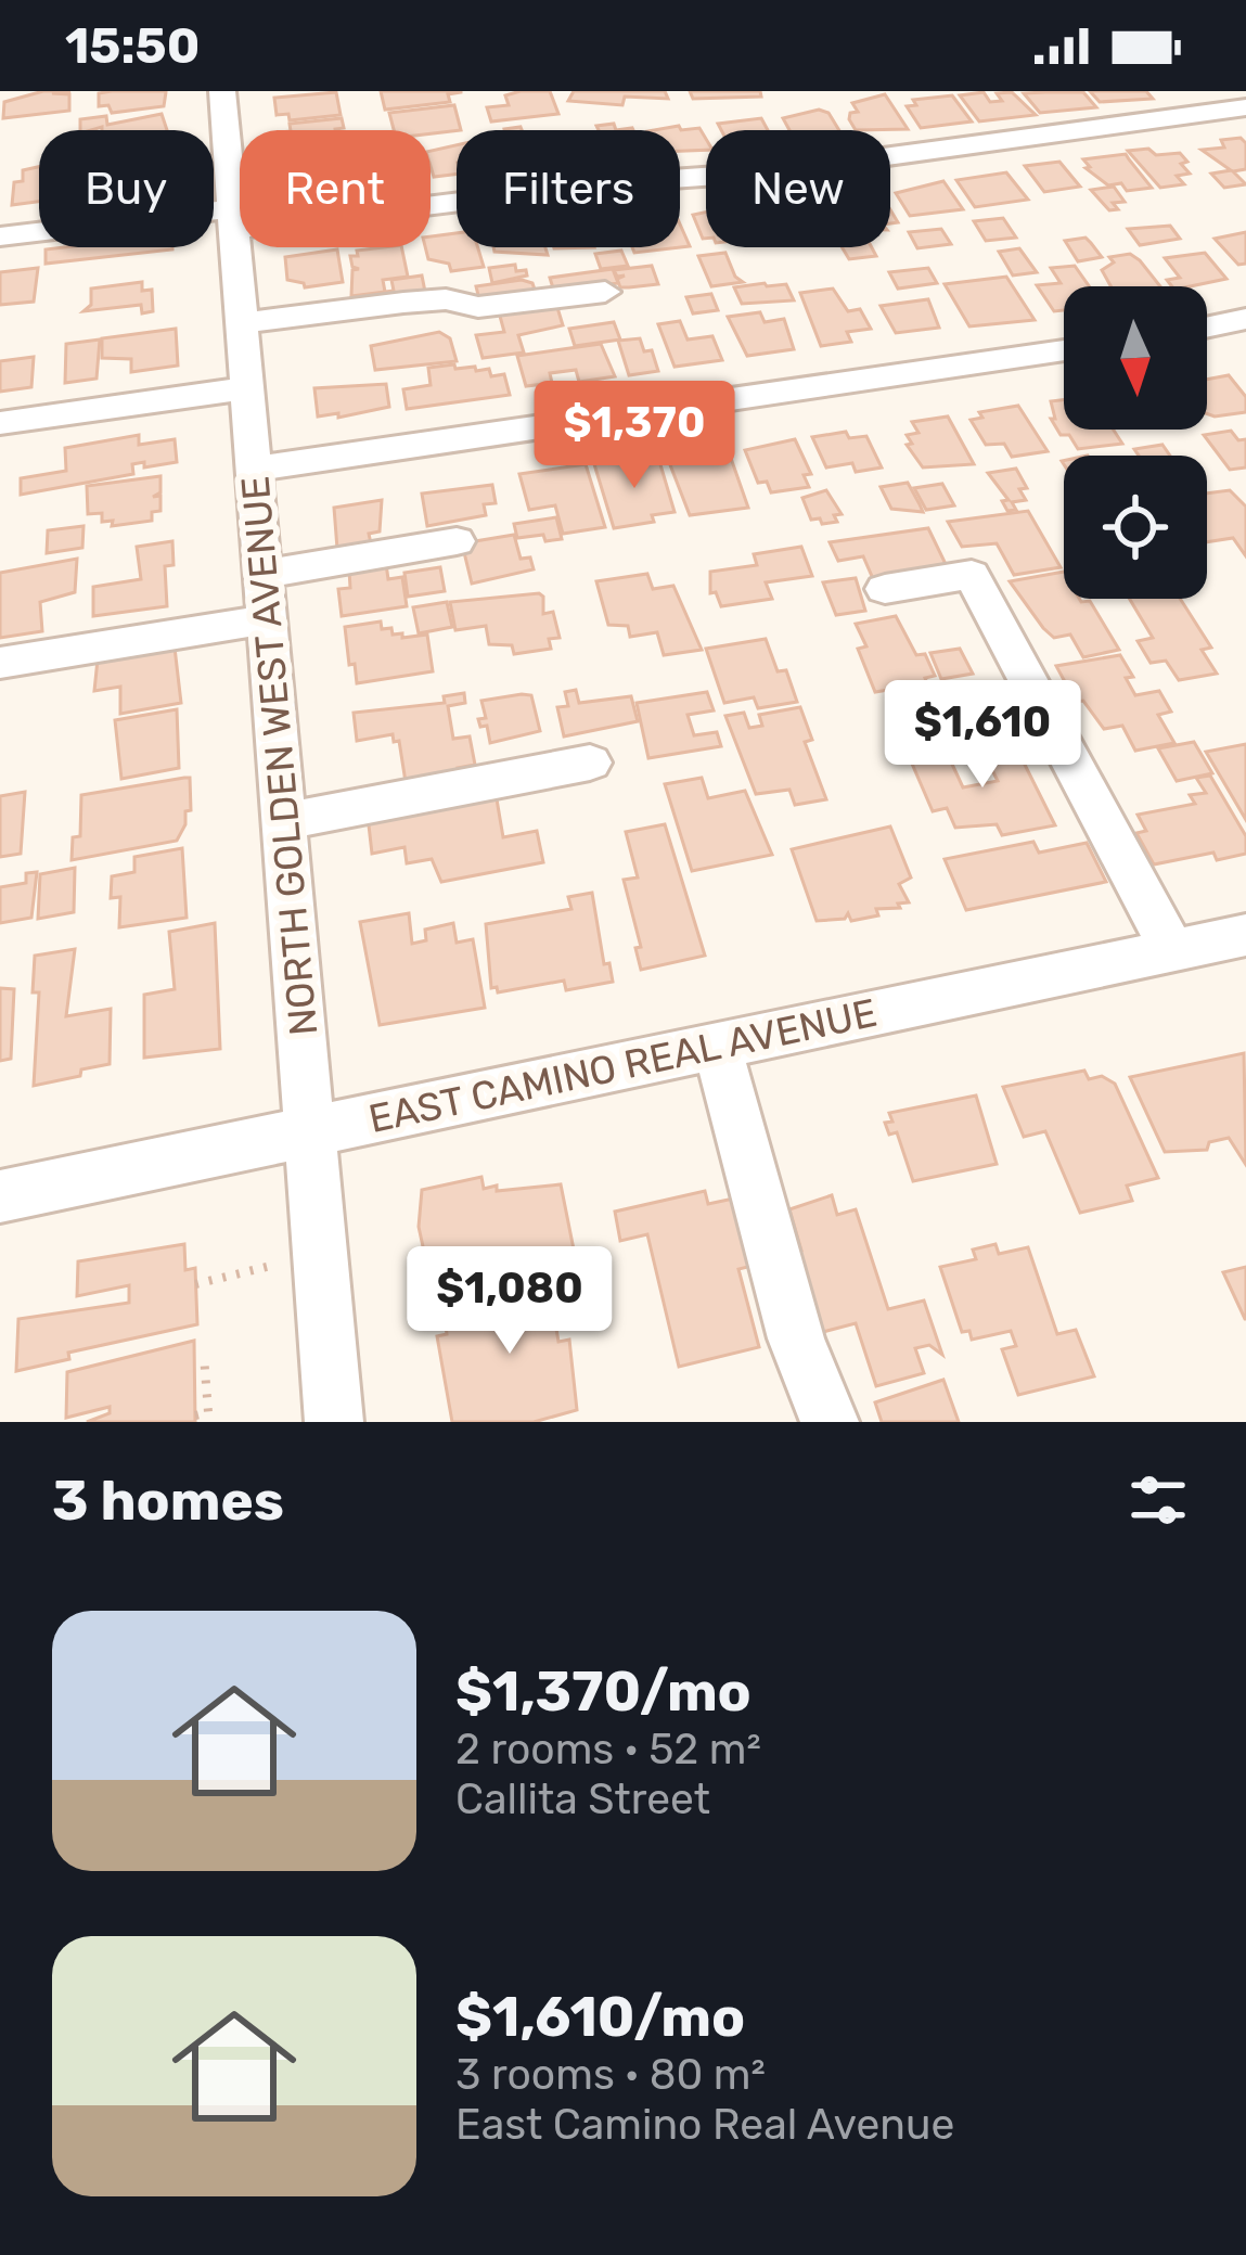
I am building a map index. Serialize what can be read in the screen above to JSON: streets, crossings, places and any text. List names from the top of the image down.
{
  "streets": {
    "street": ["NORTH GOLDEN WEST AVENUE", "EAST CAMINO REAL AVENUE"]
  },
  "crossings": [
    ["NORTH GOLDEN WEST AVENUE", "EAST CAMINO REAL AVENUE"]
  ],
  "north": "bottom",
  "page": {
    "status": "15:50",
    "chip": [
      "Buy",
      "Rent",
      "Filters",
      "New"
    ],
    "price": ["$1,370", "$1,610", "$1,080"],
    "heading": "3 homes",
    "list": [
      {
        "name": "$1,370/mo",
        "note": "2 rooms · 52 m² · Callita Street"
      },
      {
        "name": "$1,610/mo",
        "note": "3 rooms · 80 m² · East Camino Real Avenue"
      }
    ]
  }
}
